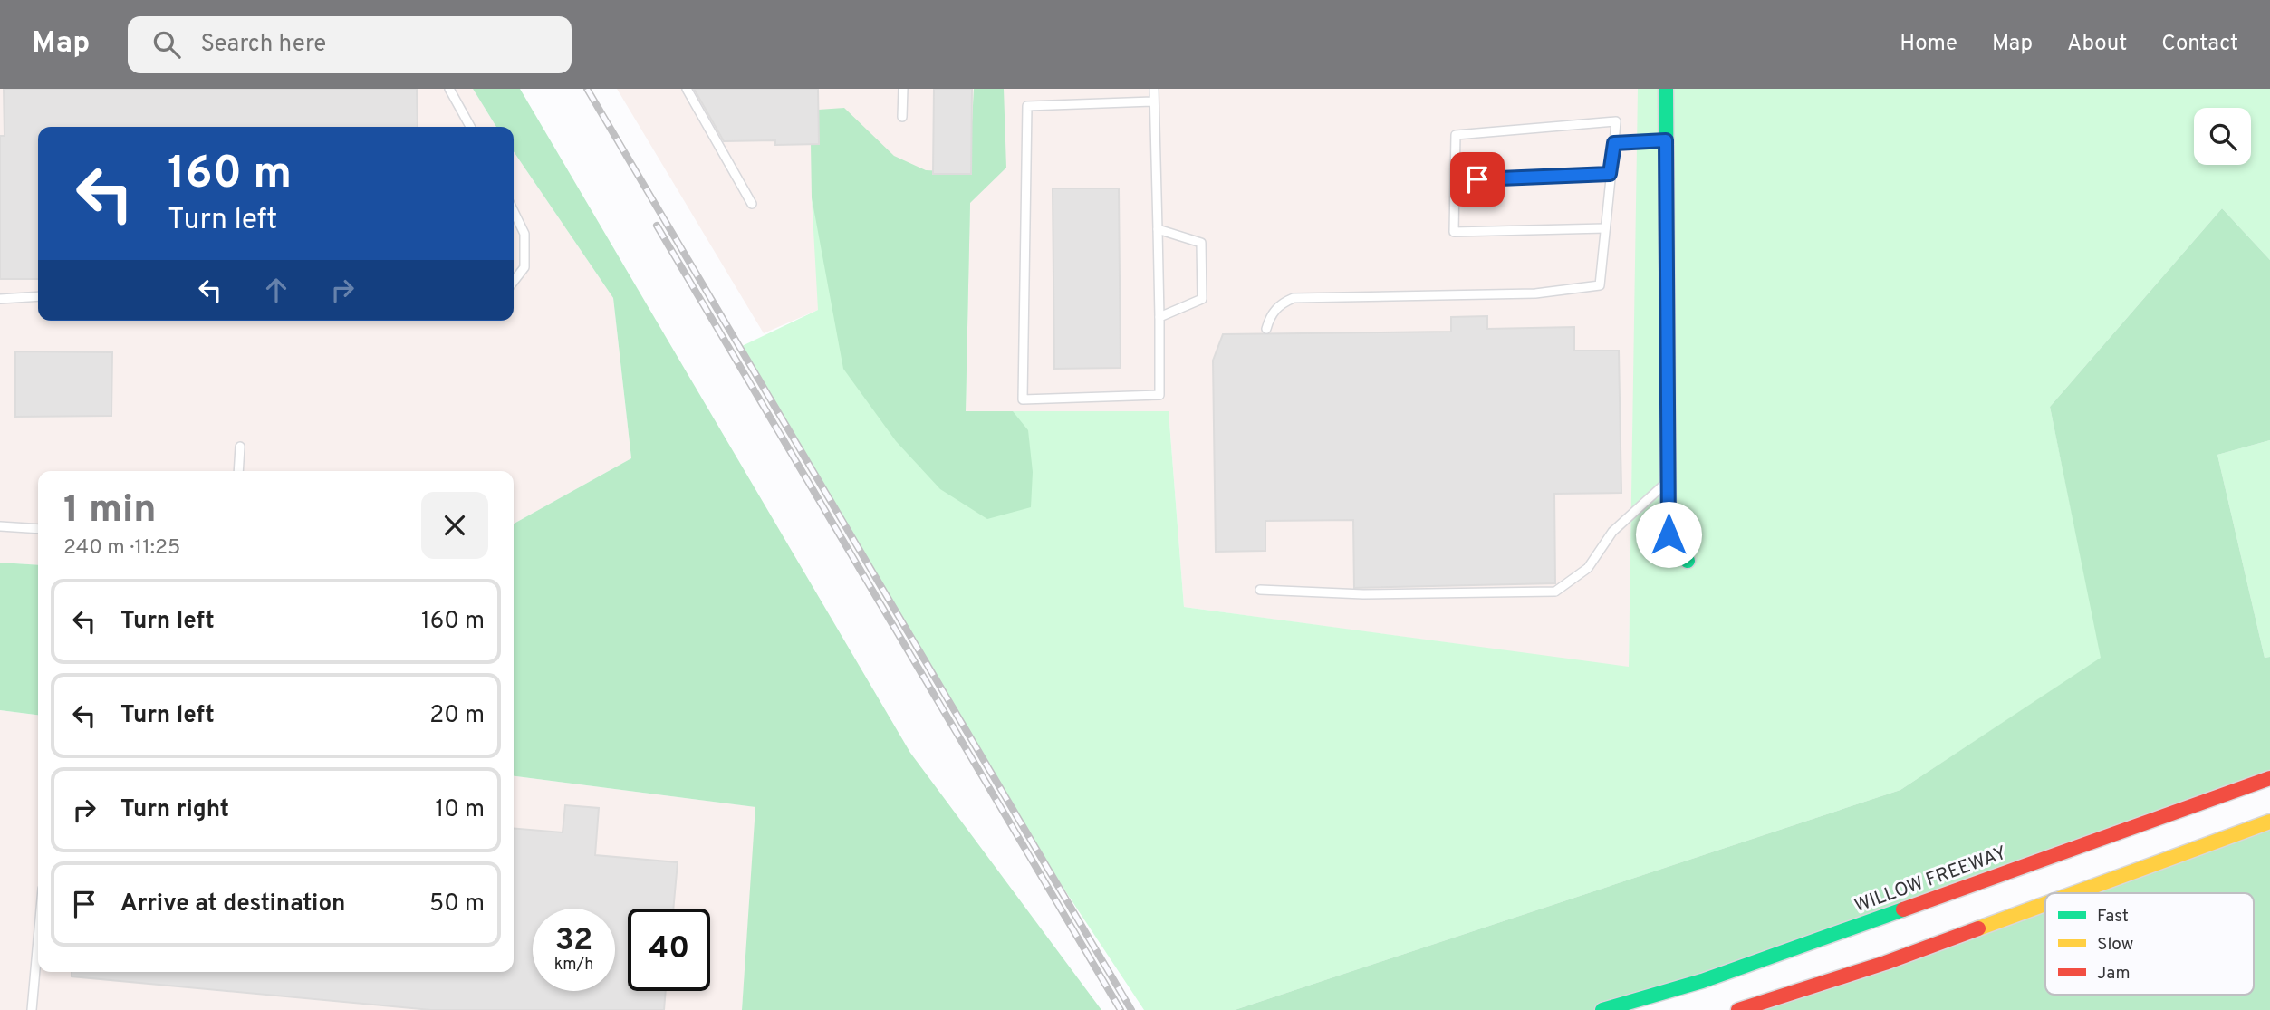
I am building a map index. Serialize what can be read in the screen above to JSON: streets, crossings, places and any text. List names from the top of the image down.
{
  "streets": {
    "main road": ["WILLOW FREEWAY"]
  },
  "legend": ["Fast", "Slow", "Jam"],
  "page": {
    "header": "Map",
    "search": "Search here",
    "nav": [
      "Home",
      "Map",
      "About",
      "Contact"
    ],
    "turn": ["160 m", "Turn left"],
    "heading": ["1 min", "240 m · 11:25"],
    "list": [
      {
        "name": "Turn left",
        "value": "160 m"
      },
      {
        "name": "Turn left",
        "value": "20 m"
      },
      {
        "name": "Turn right",
        "value": "10 m"
      },
      {
        "name": "Arrive at destination",
        "value": "50 m"
      }
    ],
    "speed": "32 km/h",
    "limit": "40"
  }
}
